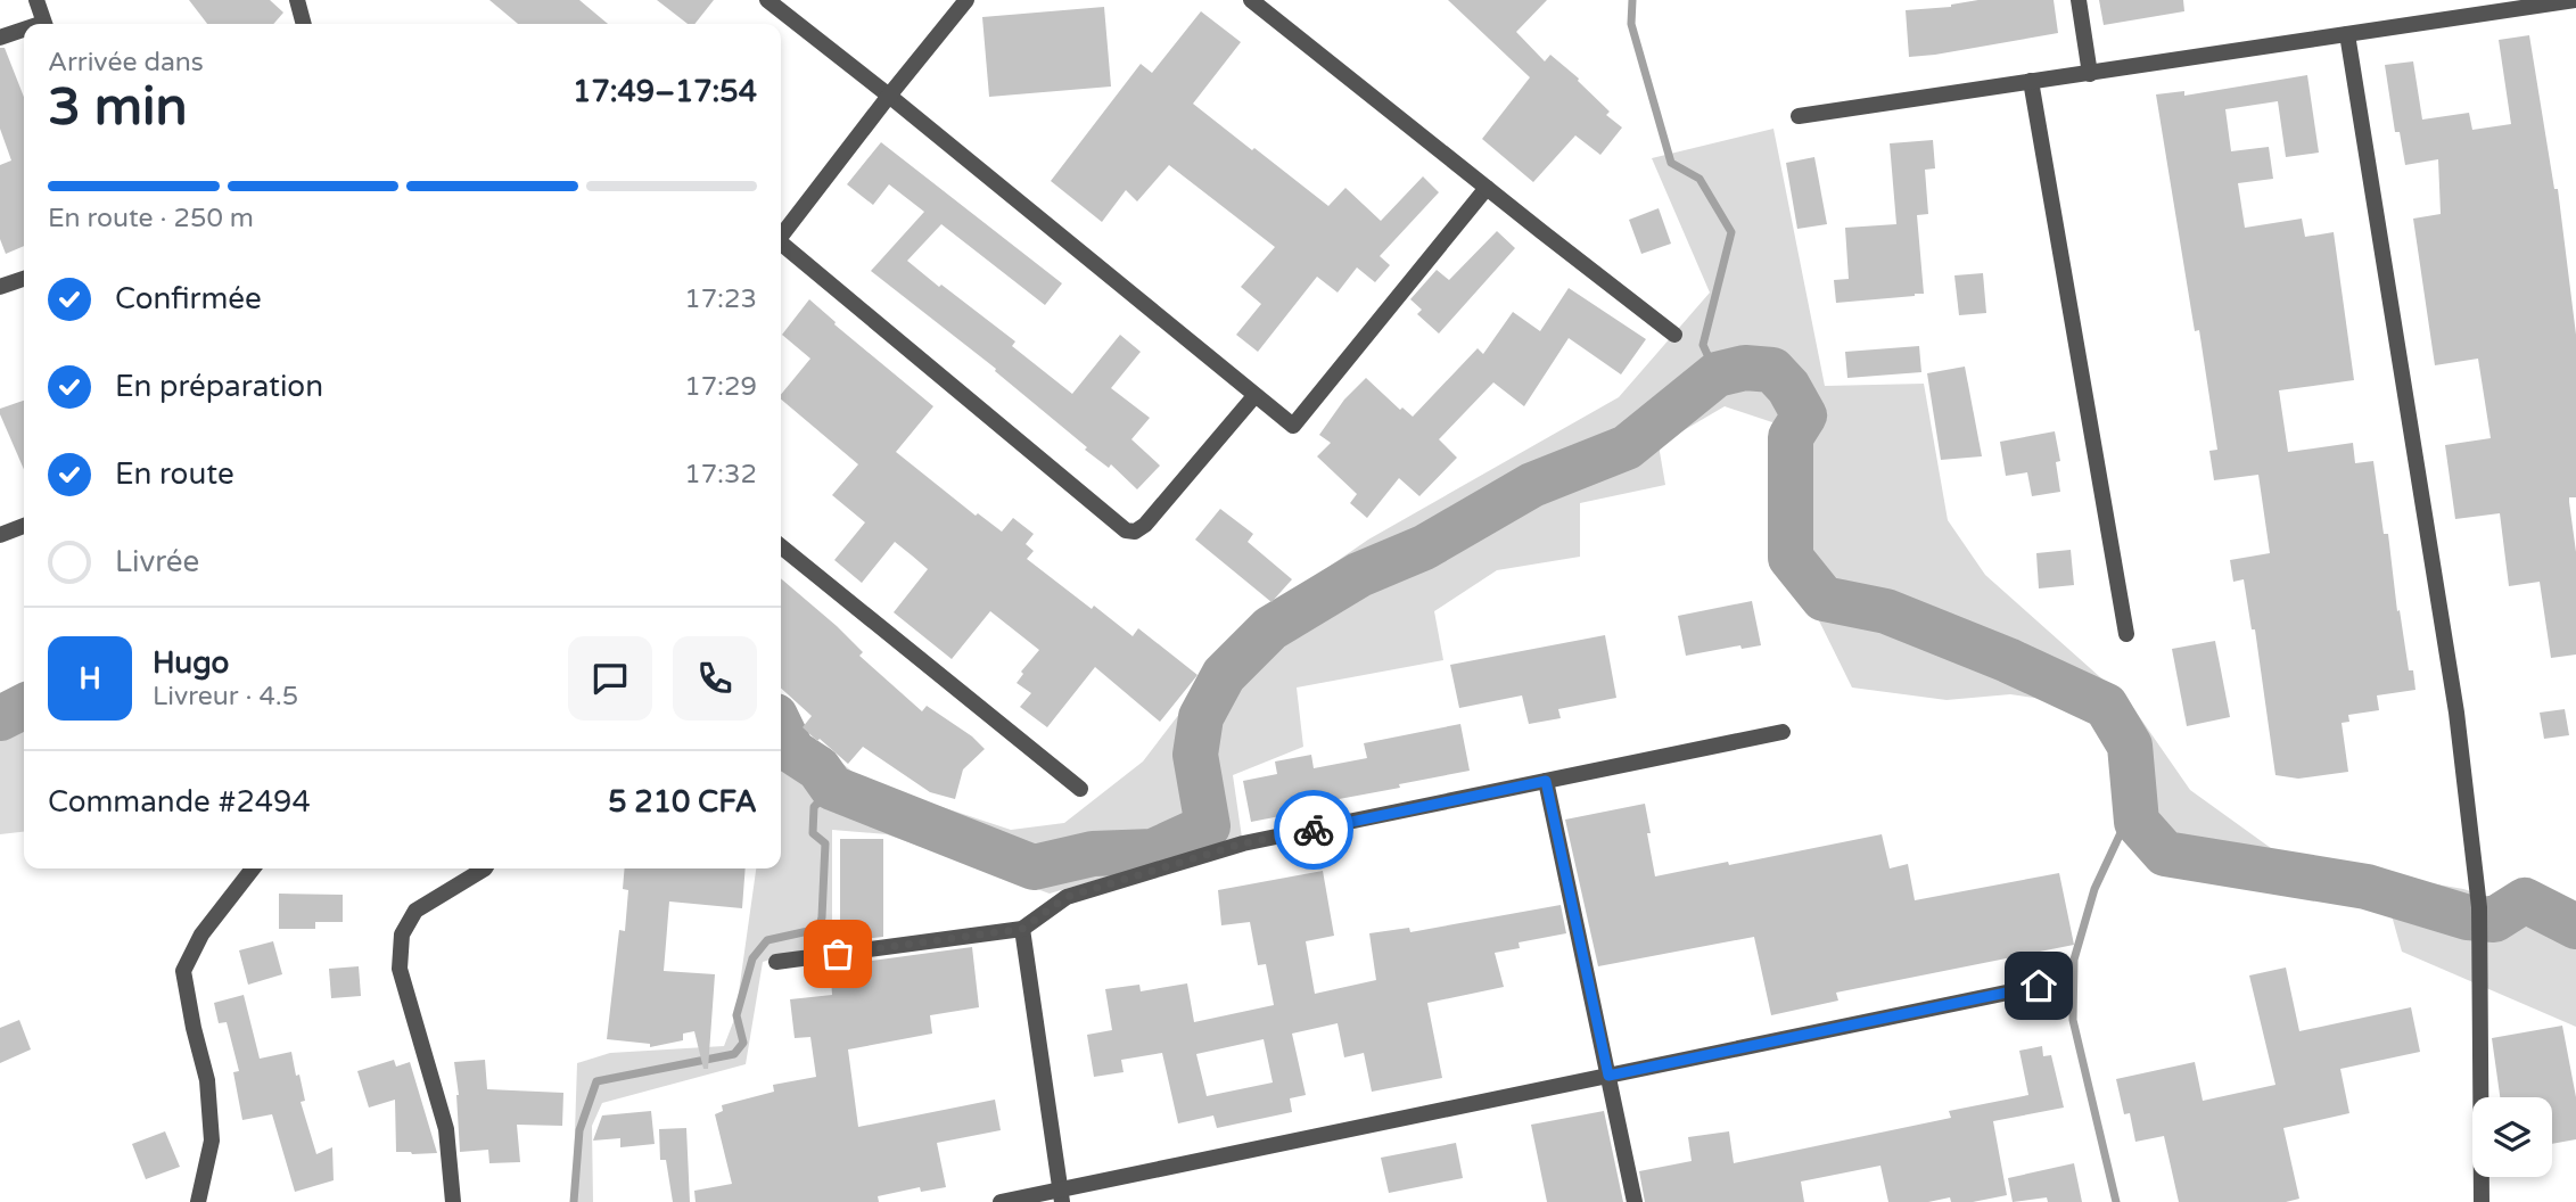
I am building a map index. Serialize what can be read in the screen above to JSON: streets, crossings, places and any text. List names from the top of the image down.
{
  "page": {
    "heading": ["3 min", "Arrivée dans", "17:49–17:54"],
    "panel": [
      "Hugo",
      "Livreur · 4.5",
      "Commande #2494",
      "5 210 CFA"
    ],
    "bar": "En route · 250 m",
    "list": [
      ["Confirmée", "17:23"],
      ["En préparation", "17:29"],
      ["En route", "17:32"],
      "Livrée"
    ],
    "round": "H"
  }
}
